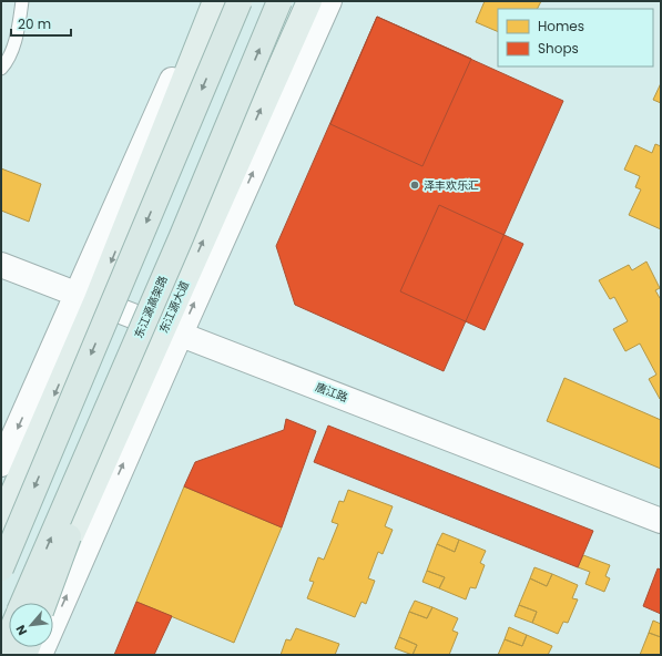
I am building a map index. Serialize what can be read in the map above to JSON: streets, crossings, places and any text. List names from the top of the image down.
{
  "streets": {
    "highway": ["东江源高架路"],
    "main road": ["东江源大道"],
    "street": ["唐江路"]
  },
  "crossings": [
    ["东江源大道", "唐江路"]
  ],
  "places": ["泽丰欢乐汇"],
  "legend": ["Homes", "Shops"],
  "scale_bar": "20 m",
  "north": "bottom left"
}
